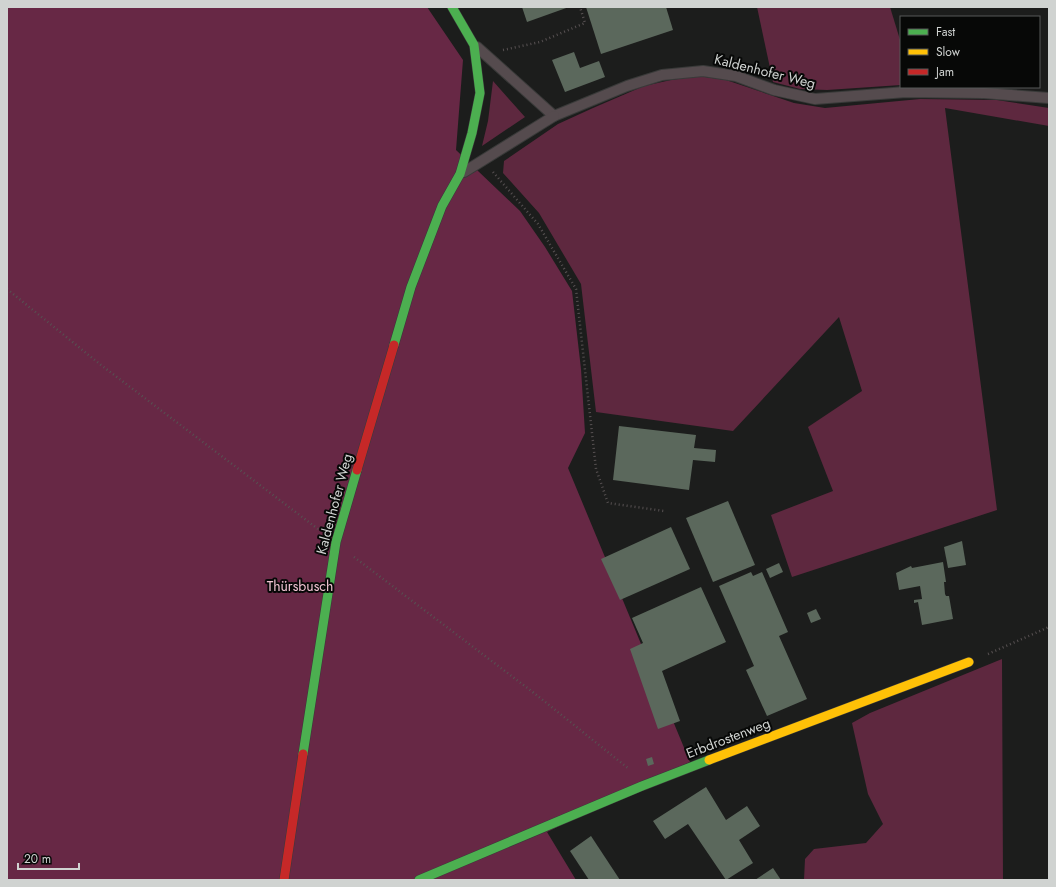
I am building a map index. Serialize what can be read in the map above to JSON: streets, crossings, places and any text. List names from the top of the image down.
{
  "streets": {
    "street": ["Kaldenhofer Weg", "Erbdrostenweg"]
  },
  "parks": ["Thürsbusch"],
  "legend": ["Fast", "Slow", "Jam"],
  "scale_bar": "20 m"
}
